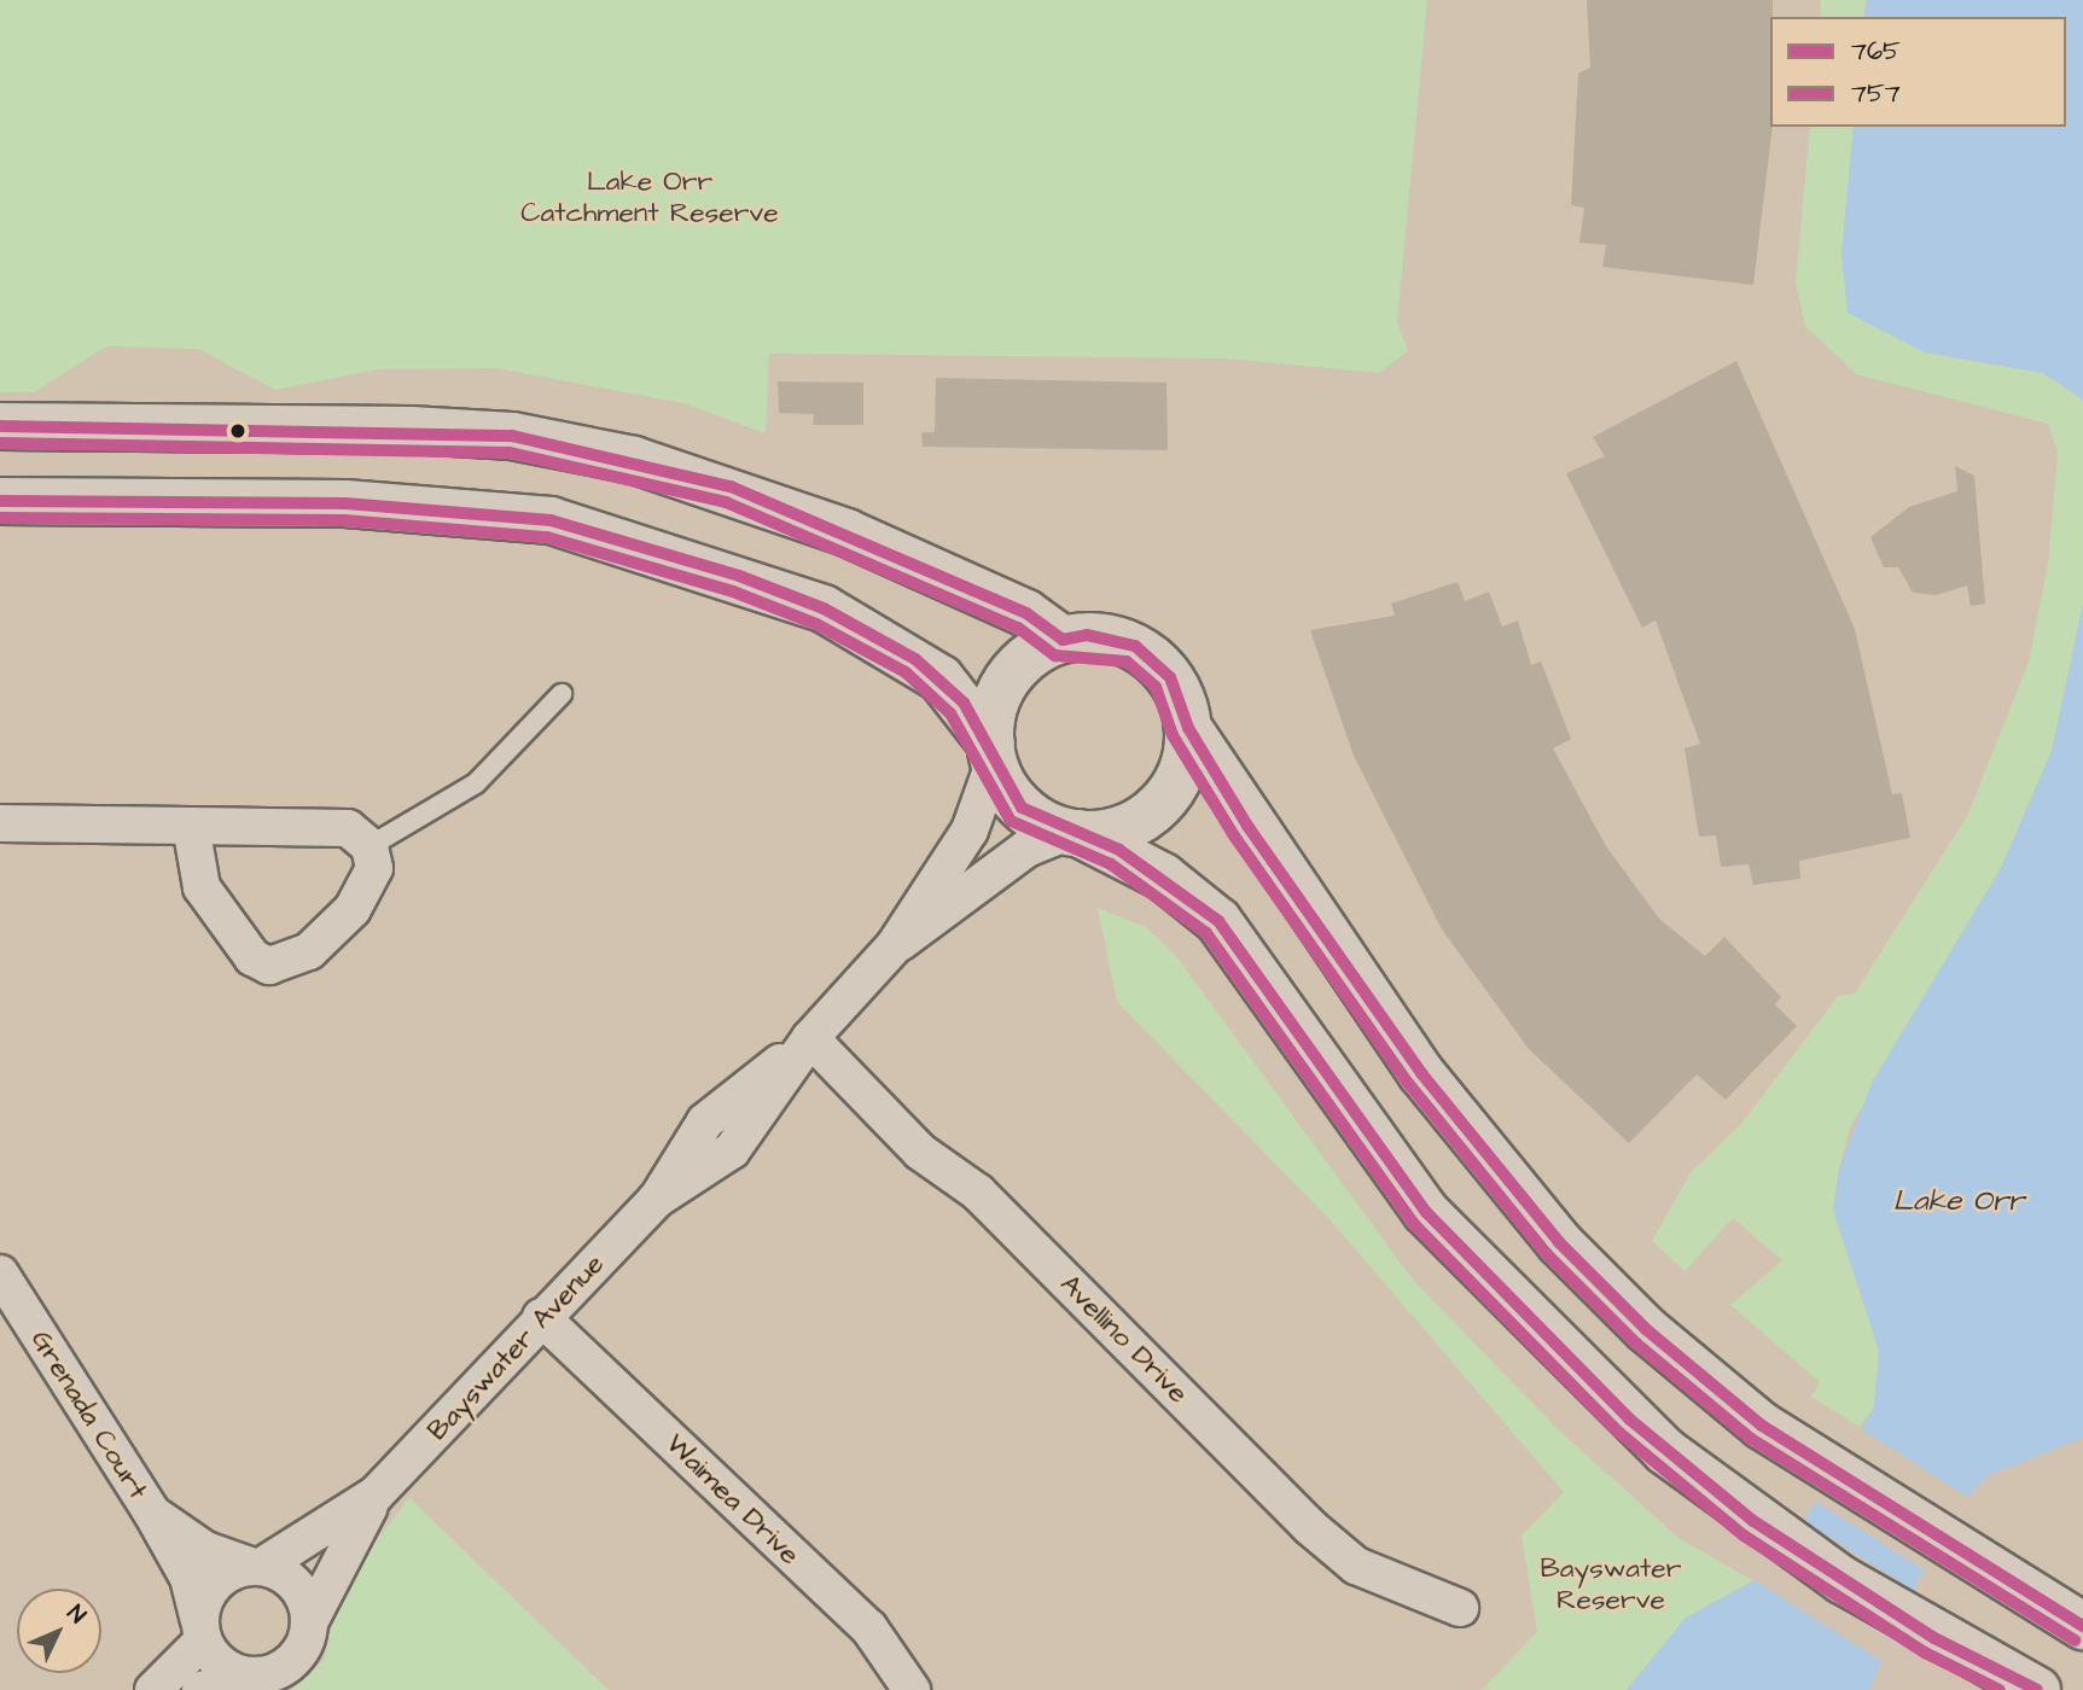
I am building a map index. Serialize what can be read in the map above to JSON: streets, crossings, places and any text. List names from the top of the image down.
{
  "streets": {
    "street": [
      "Avellino Drive",
      "Bayswater Avenue",
      "Grenada Court",
      "Waimea Drive"
    ]
  },
  "crossings": [
    ["Avellino Drive", "Bayswater Avenue"],
    ["Bayswater Avenue", "Grenada Court"],
    ["Bayswater Avenue", "Waimea Drive"]
  ],
  "water": ["Lake Orr"],
  "parks": ["Lake Orr Catchment Reserve", "Bayswater Reserve"],
  "lines": ["transit line 765", "transit line 757"],
  "legend": ["765", "757"],
  "north": "top right"
}
